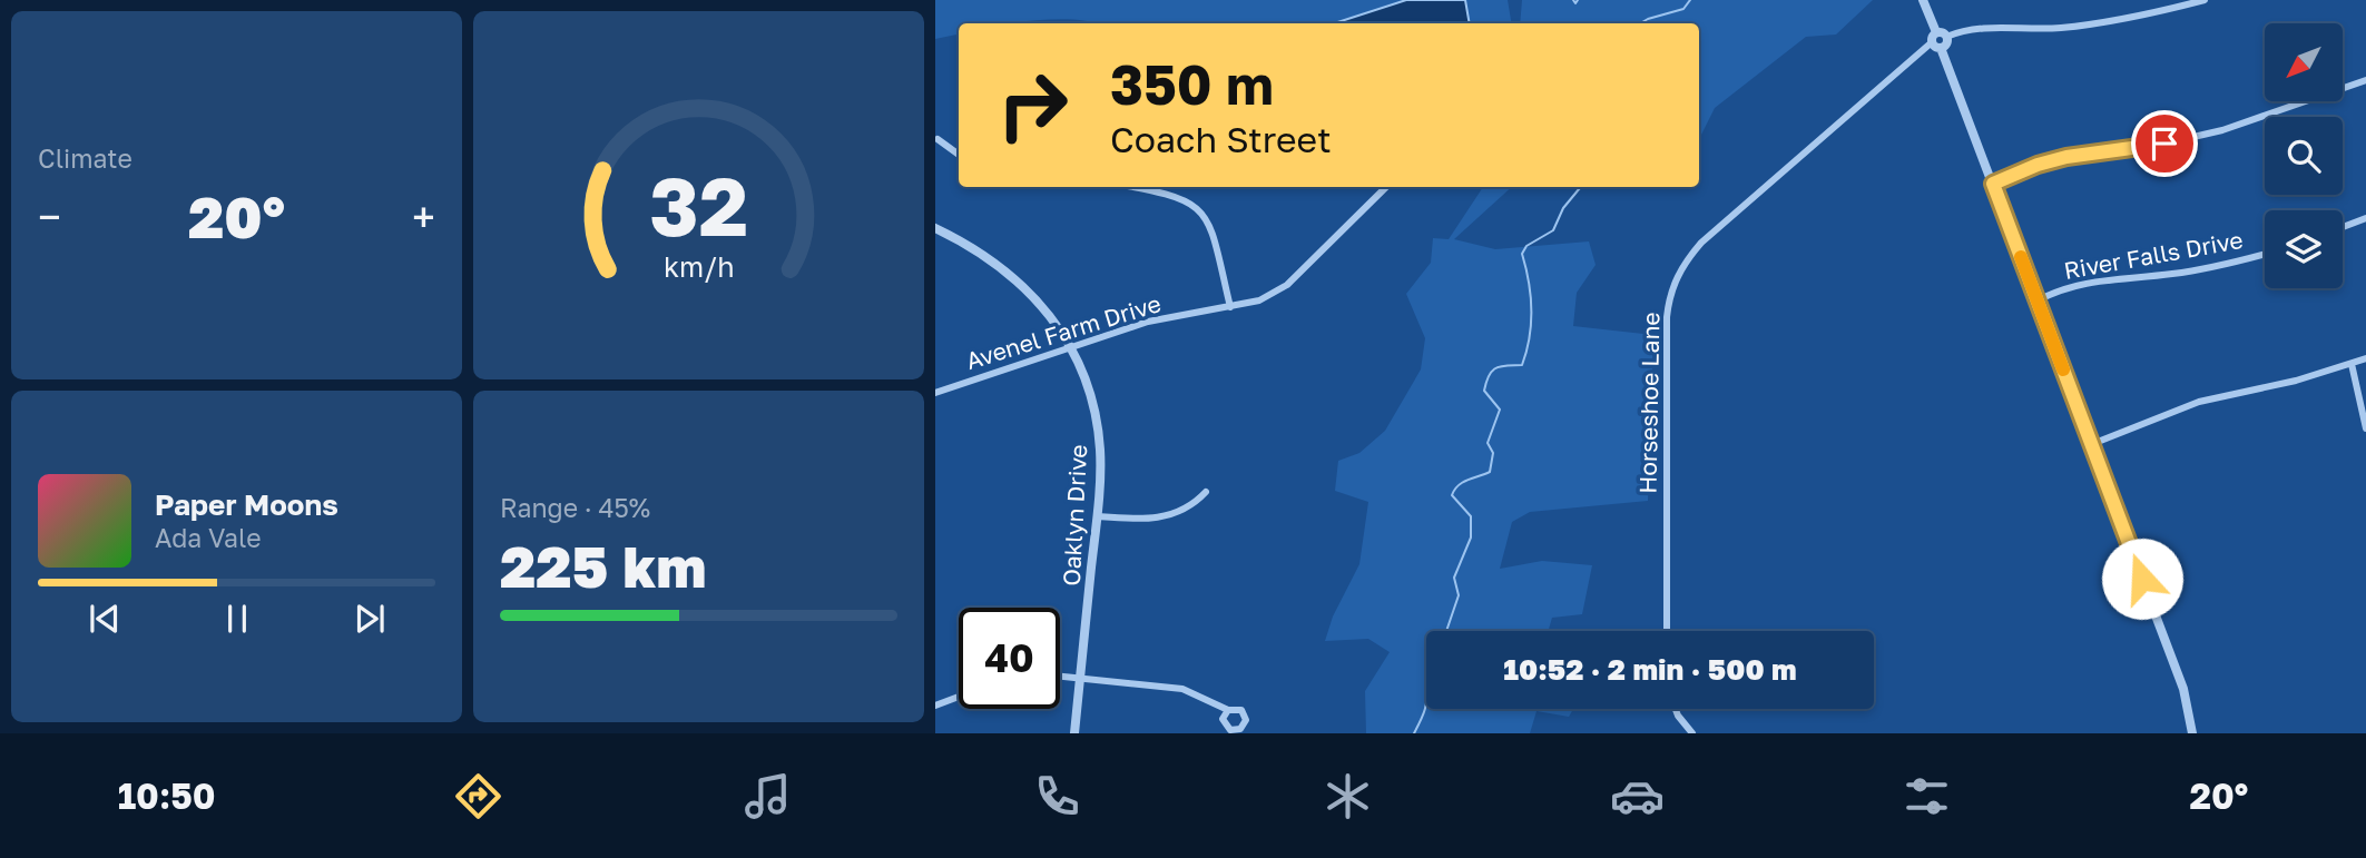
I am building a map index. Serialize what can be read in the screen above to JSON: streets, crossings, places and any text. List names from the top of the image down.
{
  "streets": {
    "street": [
      "River Falls Drive",
      "Avenel Farm Drive",
      "Horseshoe Lane",
      "Oaklyn Drive"
    ]
  },
  "crossings": [
    ["Avenel Farm Drive", "Oaklyn Drive"]
  ],
  "north": "bottom left",
  "page": {
    "tile": [
      "Climate",
      ["Range · 45%", "225 km"]
    ],
    "turn": ["350 m", "Coach Street"],
    "heat": ["−", "20°", "+"],
    "song": ["Paper Moons", "Ada Vale"],
    "limit": "40",
    "trip": "10:52 · 2 min · 500 m",
    "tabs": ["10:50", "20°"],
    "gauge": ["32", "km/h"]
  }
}
